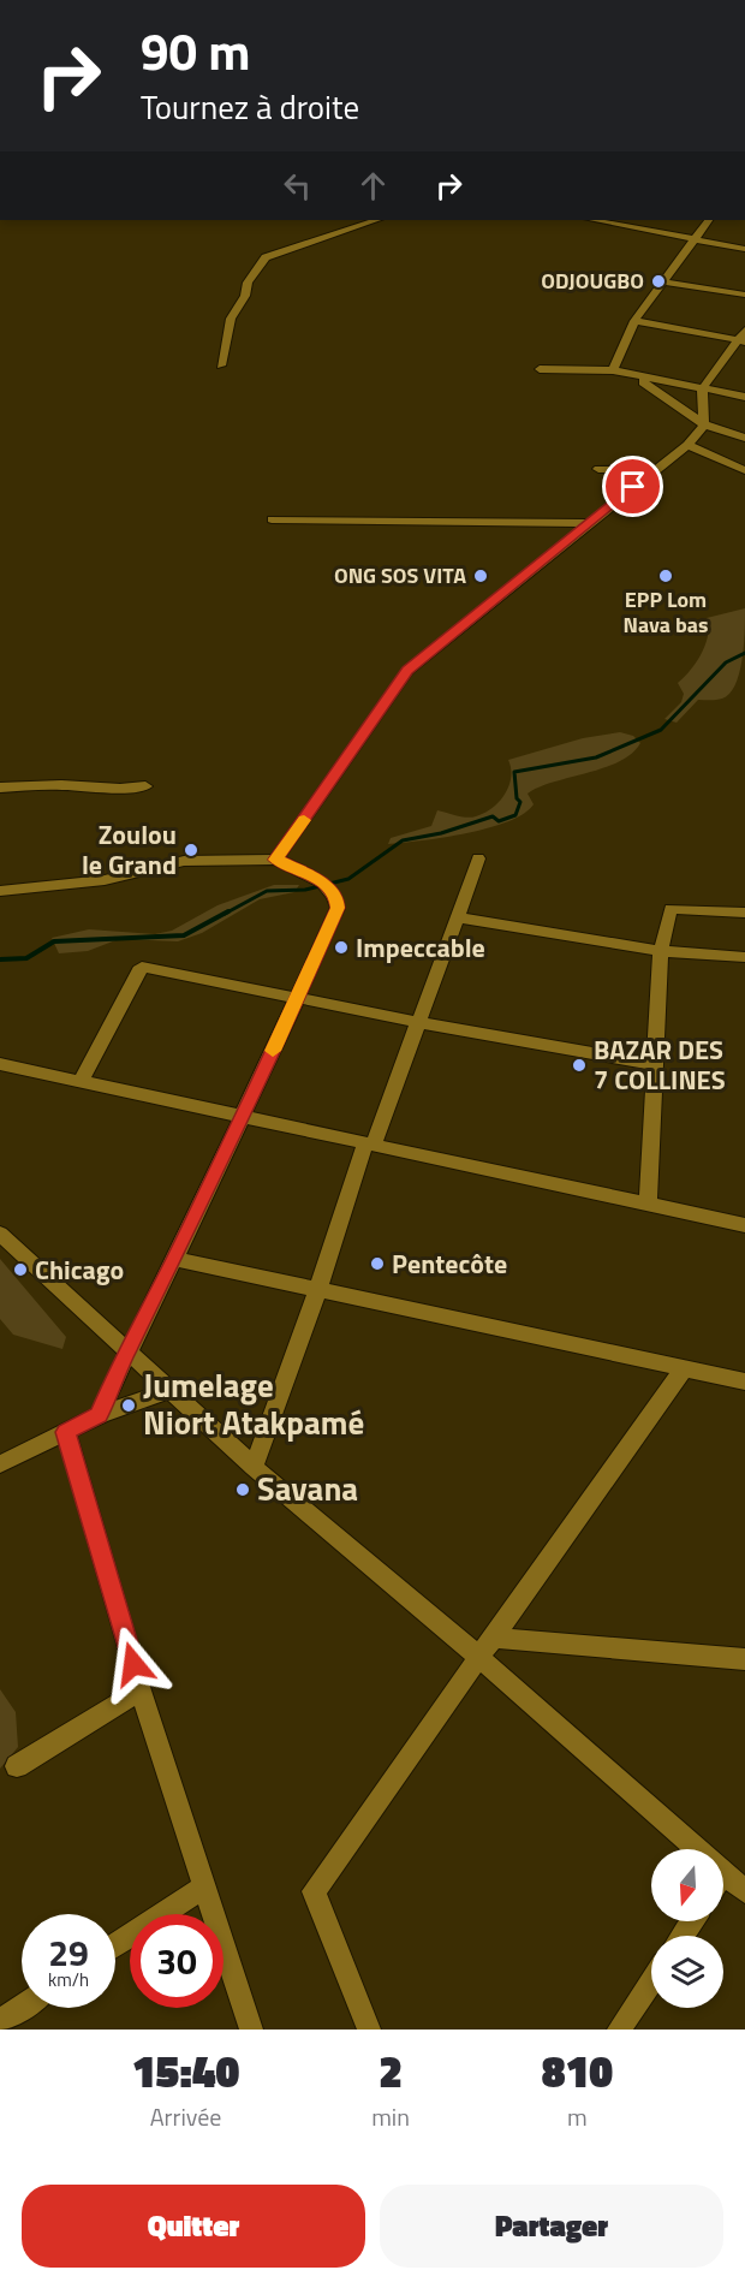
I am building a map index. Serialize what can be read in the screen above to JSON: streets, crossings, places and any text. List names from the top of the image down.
{
  "places": [
    "ODJOUGBO",
    "ONG SOS VITA",
    "EPP Lom Nava bas",
    "Zoulou le Grand",
    "Impeccable",
    "BAZAR DES 7 COLLINES",
    "Pentecôte",
    "Chicago",
    "Jumelage Niort Atakpamé",
    "Savana"
  ],
  "north": "bottom",
  "page": {
    "turn": ["90 m", "Tournez à droite"],
    "speed": "29 km/h",
    "limit": "30",
    "eta": [
      "15:40",
      "Arrivée",
      "2",
      "min",
      "810",
      "m"
    ],
    "buttons": ["Quitter", "Partager"]
  }
}
